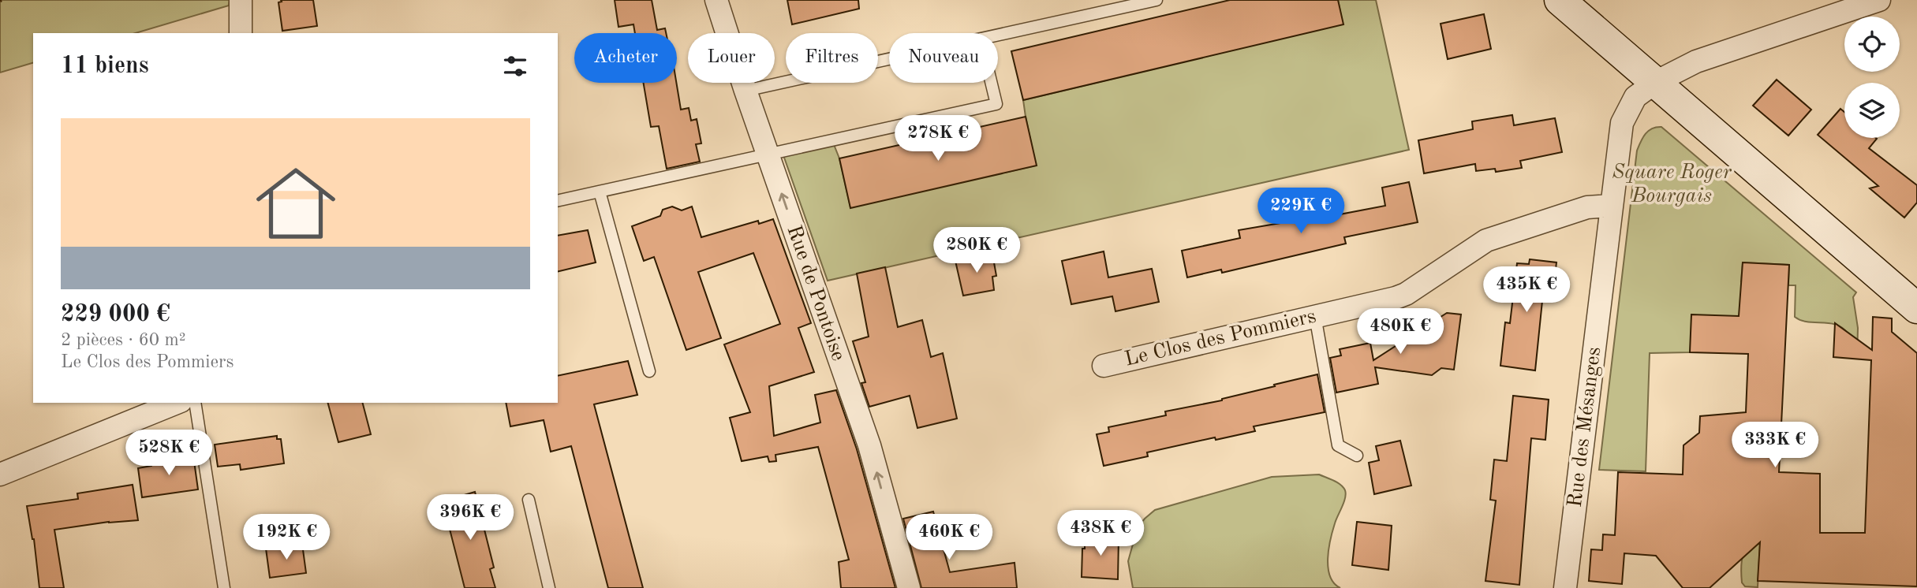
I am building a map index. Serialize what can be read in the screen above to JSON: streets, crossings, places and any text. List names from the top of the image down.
{
  "streets": {
    "street": ["Rue de Pontoise", "Le Clos des Pommiers", "Rue des Mésanges"]
  },
  "crossings": [
    ["Le Clos des Pommiers", "Rue des Mésanges"]
  ],
  "one_way": ["Rue de Pontoise"],
  "parks": ["Square Roger Bourgais"],
  "page": {
    "chip": [
      "Acheter",
      "Louer",
      "Filtres",
      "Nouveau"
    ],
    "heading": "11 biens",
    "list": [
      {
        "name": "229 000 €",
        "note": "2 pièces · 60 m² · Le Clos des Pommiers"
      }
    ],
    "price": [
      "278K €",
      "229K €",
      "280K €",
      "435K €",
      "480K €",
      "333K €",
      "528K €",
      "396K €",
      "438K €",
      "192K €",
      "460K €"
    ]
  }
}
